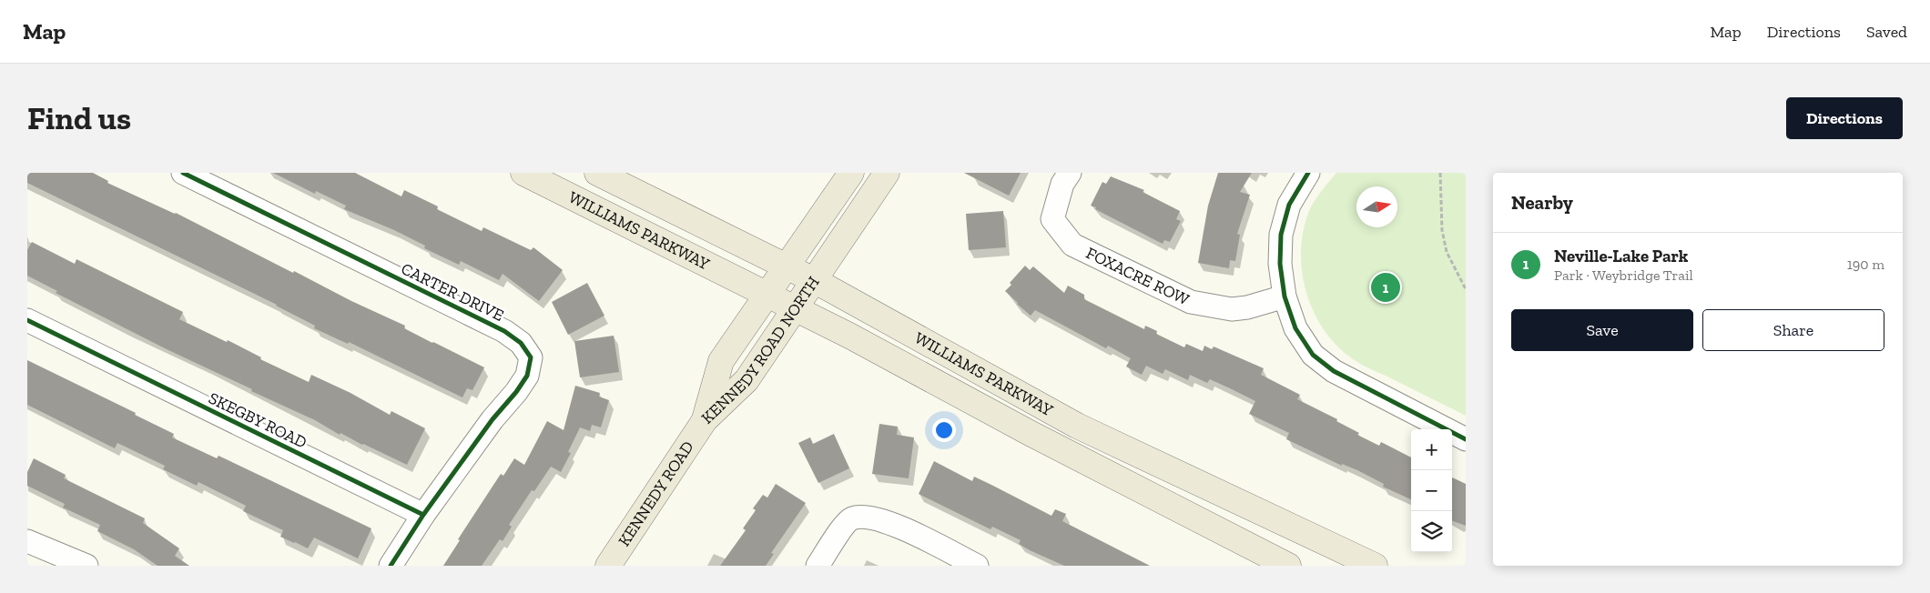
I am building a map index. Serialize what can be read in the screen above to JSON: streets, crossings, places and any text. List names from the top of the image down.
{
  "streets": {
    "main road": ["WILLIAMS PARKWAY", "KENNEDY ROAD NORTH", "KENNEDY ROAD"],
    "street": ["FOXACRE ROW", "CARTER DRIVE", "SKEGBY ROAD"]
  },
  "crossings": [
    ["WILLIAMS PARKWAY", "KENNEDY ROAD NORTH"],
    ["CARTER DRIVE", "SKEGBY ROAD"],
    ["KENNEDY ROAD NORTH", "KENNEDY ROAD"]
  ],
  "north": "right",
  "page": {
    "header": "Map",
    "nav": ["Map", "Directions", "Saved"],
    "buttons": [
      "Directions",
      ["Save", "Share"]
    ],
    "title": "Find us",
    "heading": "Nearby",
    "list": [
      {
        "mark": "1",
        "name": "Neville-Lake Park",
        "note": "Park · Weybridge Trail",
        "value": "190 m"
      }
    ],
    "pins": "1",
    "map_buttons": ["+", "−"]
  }
}
